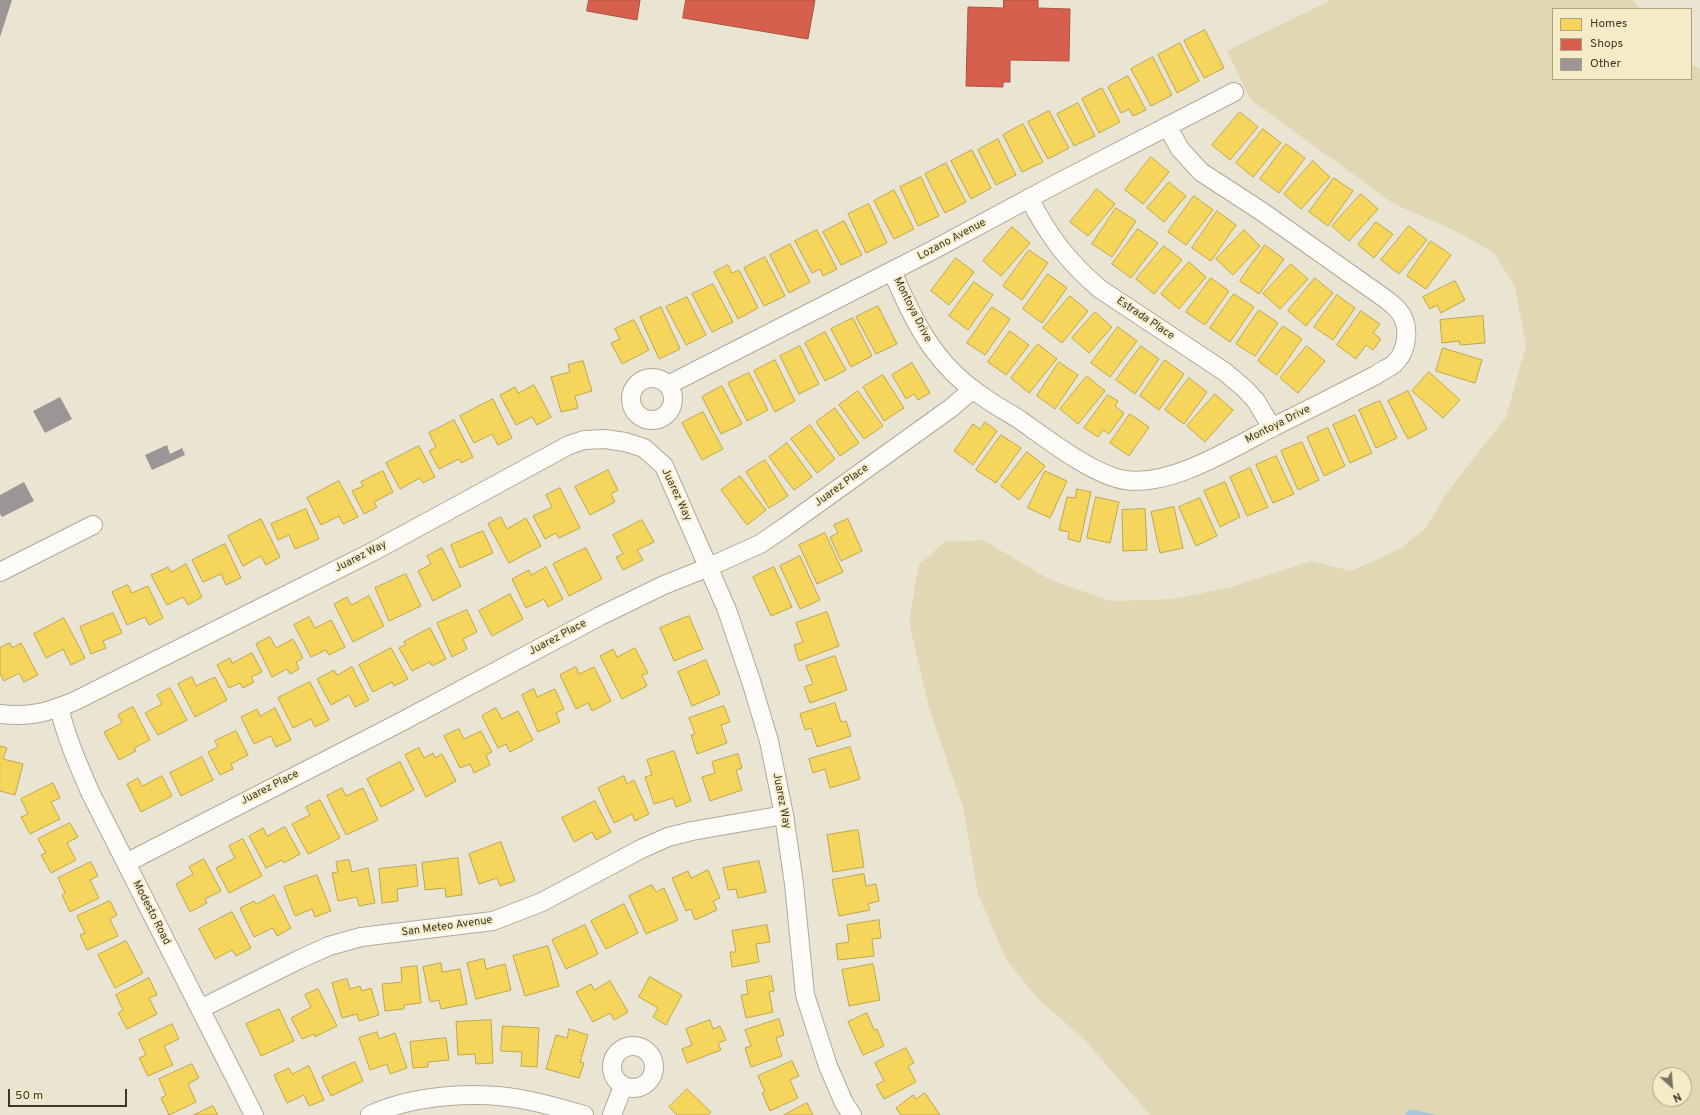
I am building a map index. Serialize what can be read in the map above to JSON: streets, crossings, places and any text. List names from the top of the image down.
{
  "streets": {
    "street": [
      "Lozano Avenue",
      "Montoya Drive",
      "Estrada Place",
      "Juarez Place",
      "Juarez Way",
      "Modesto Road",
      "San Meteo Avenue"
    ]
  },
  "crossings": [
    ["Lozano Avenue", "Montoya Drive"],
    ["Lozano Avenue", "Estrada Place"],
    ["Montoya Drive", "Estrada Place"],
    ["Montoya Drive", "Juarez Place"],
    ["Juarez Place", "Juarez Way"],
    ["Juarez Place", "Modesto Road"],
    ["Juarez Way", "Modesto Road"],
    ["Juarez Way", "San Meteo Avenue"],
    ["Modesto Road", "San Meteo Avenue"]
  ],
  "legend": ["Homes", "Shops", "Other"],
  "scale_bar": "50 m",
  "north": "bottom right"
}
